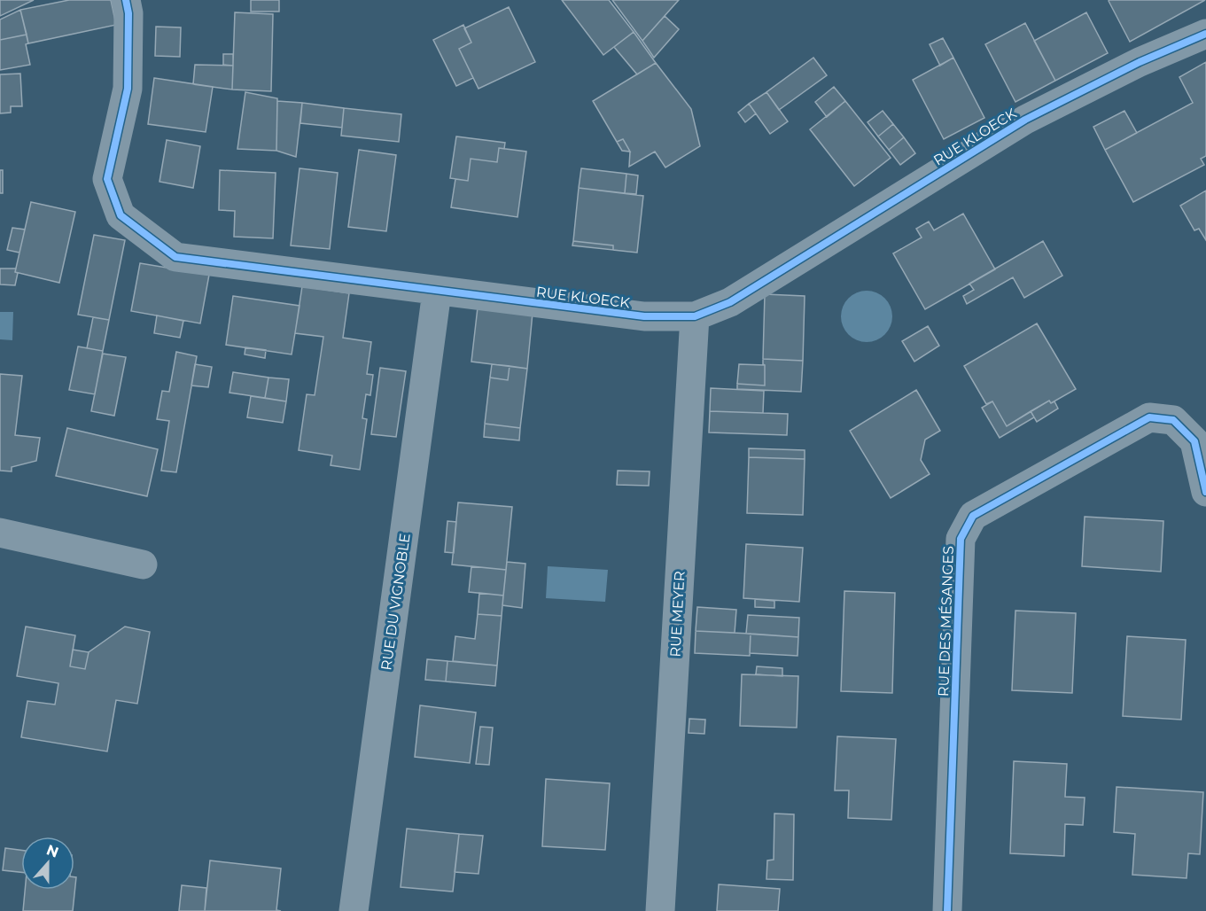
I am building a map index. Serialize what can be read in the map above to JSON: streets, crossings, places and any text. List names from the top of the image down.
{
  "streets": {
    "street": [
      "RUE KLOECK",
      "RUE DU VIGNOBLE",
      "RUE MEYER",
      "RUE DES MÉSANGES"
    ]
  },
  "crossings": [
    ["RUE KLOECK", "RUE DU VIGNOBLE"],
    ["RUE KLOECK", "RUE MEYER"]
  ],
  "north": "top"
}
